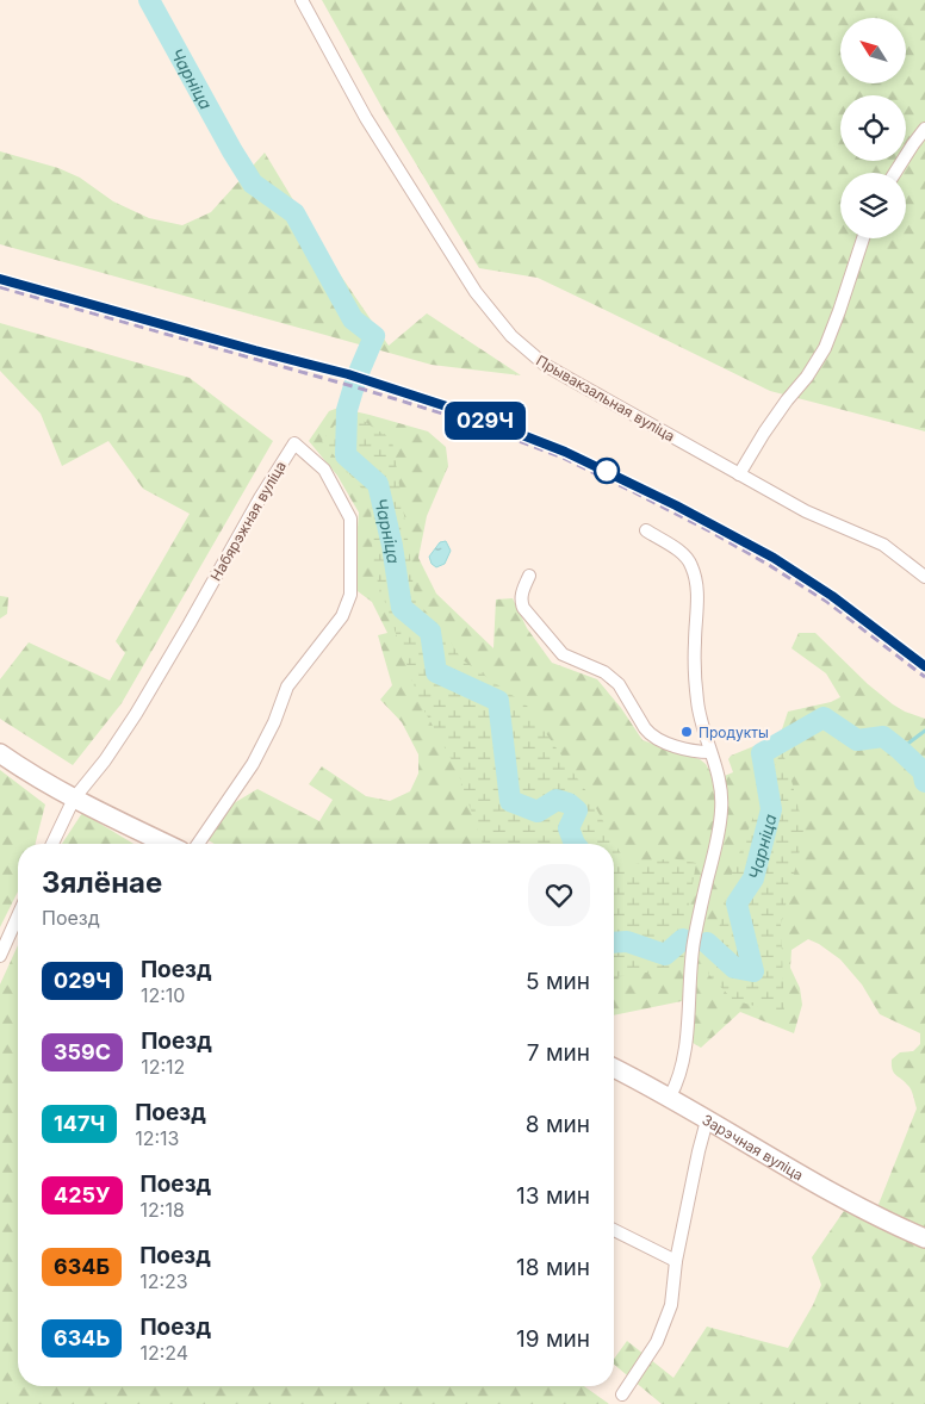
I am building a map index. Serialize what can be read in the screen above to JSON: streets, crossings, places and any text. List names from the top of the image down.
{
  "streets": {
    "street": ["Прывакзальная вуліца", "Набярэжная вуліца", "Зарэчная вуліца"]
  },
  "water": ["Чарніца"],
  "places": ["Продукты"],
  "north": "top left",
  "page": {
    "on_map": "029Ч",
    "heading": ["Зялёнае", "Поезд"],
    "list": [
      {
        "mark": "029Ч",
        "name": "Поезд",
        "note": "12:10",
        "value": "5 мин"
      },
      {
        "mark": "359С",
        "name": "Поезд",
        "note": "12:12",
        "value": "7 мин"
      },
      {
        "mark": "147Ч",
        "name": "Поезд",
        "note": "12:13",
        "value": "8 мин"
      },
      {
        "mark": "425У",
        "name": "Поезд",
        "note": "12:18",
        "value": "13 мин"
      },
      {
        "mark": "634Б",
        "name": "Поезд",
        "note": "12:23",
        "value": "18 мин"
      },
      {
        "mark": "634Ь",
        "name": "Поезд",
        "note": "12:24",
        "value": "19 мин"
      }
    ]
  }
}
